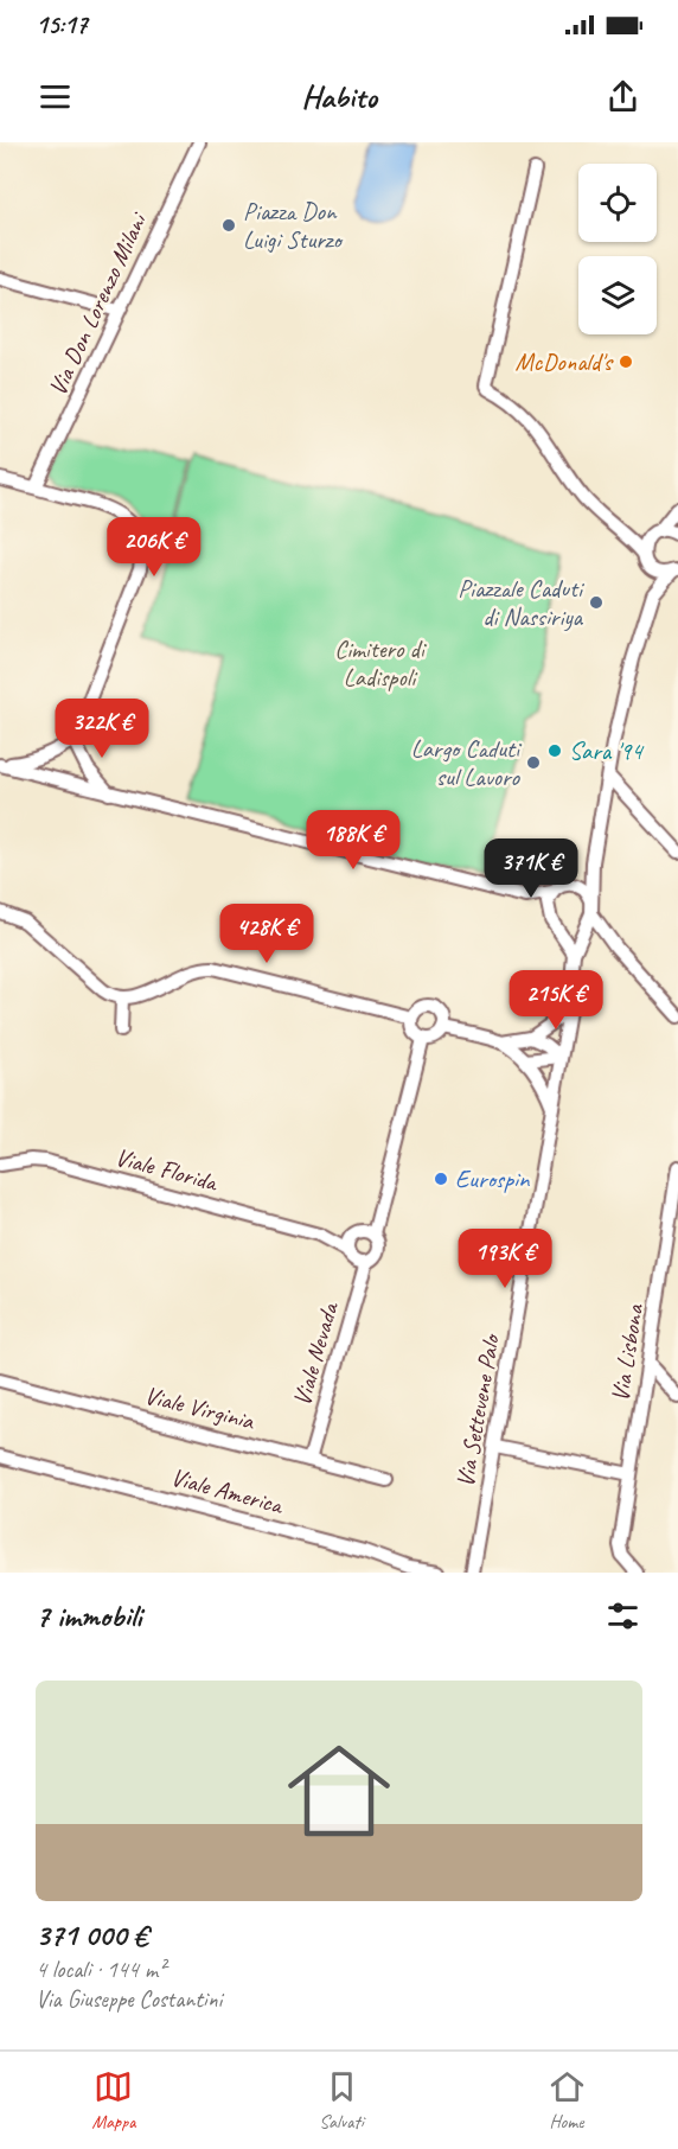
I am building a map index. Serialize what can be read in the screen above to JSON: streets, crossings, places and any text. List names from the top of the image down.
{
  "streets": {
    "street": [
      "Via Don Lorenzo Milani",
      "Viale Florida",
      "Via Lisbona",
      "Viale Nevada",
      "Viale Virginia",
      "Via Settevene Palo",
      "Viale America"
    ]
  },
  "crossings": [
    ["Viale Florida", "Viale Nevada"],
    ["Viale Nevada", "Viale Virginia"]
  ],
  "parks": ["Cimitero di Ladispoli"],
  "places": [
    "Piazza Don Luigi Sturzo",
    "McDonald's",
    "Piazzale Caduti di Nassiriya",
    "Sara '94",
    "Largo Caduti sul Lavoro",
    "Eurospin"
  ],
  "page": {
    "status": "15:17",
    "header": "Habito",
    "price": [
      "206K €",
      "322K €",
      "188K €",
      "371K €",
      "428K €",
      "215K €",
      "193K €"
    ],
    "heading": "7 immobili",
    "list": [
      {
        "name": "371 000 €",
        "note": "4 locali · 144 m² · Via Giuseppe Costantini"
      }
    ],
    "tabs": ["Mappa", "Salvati", "Home"]
  }
}
